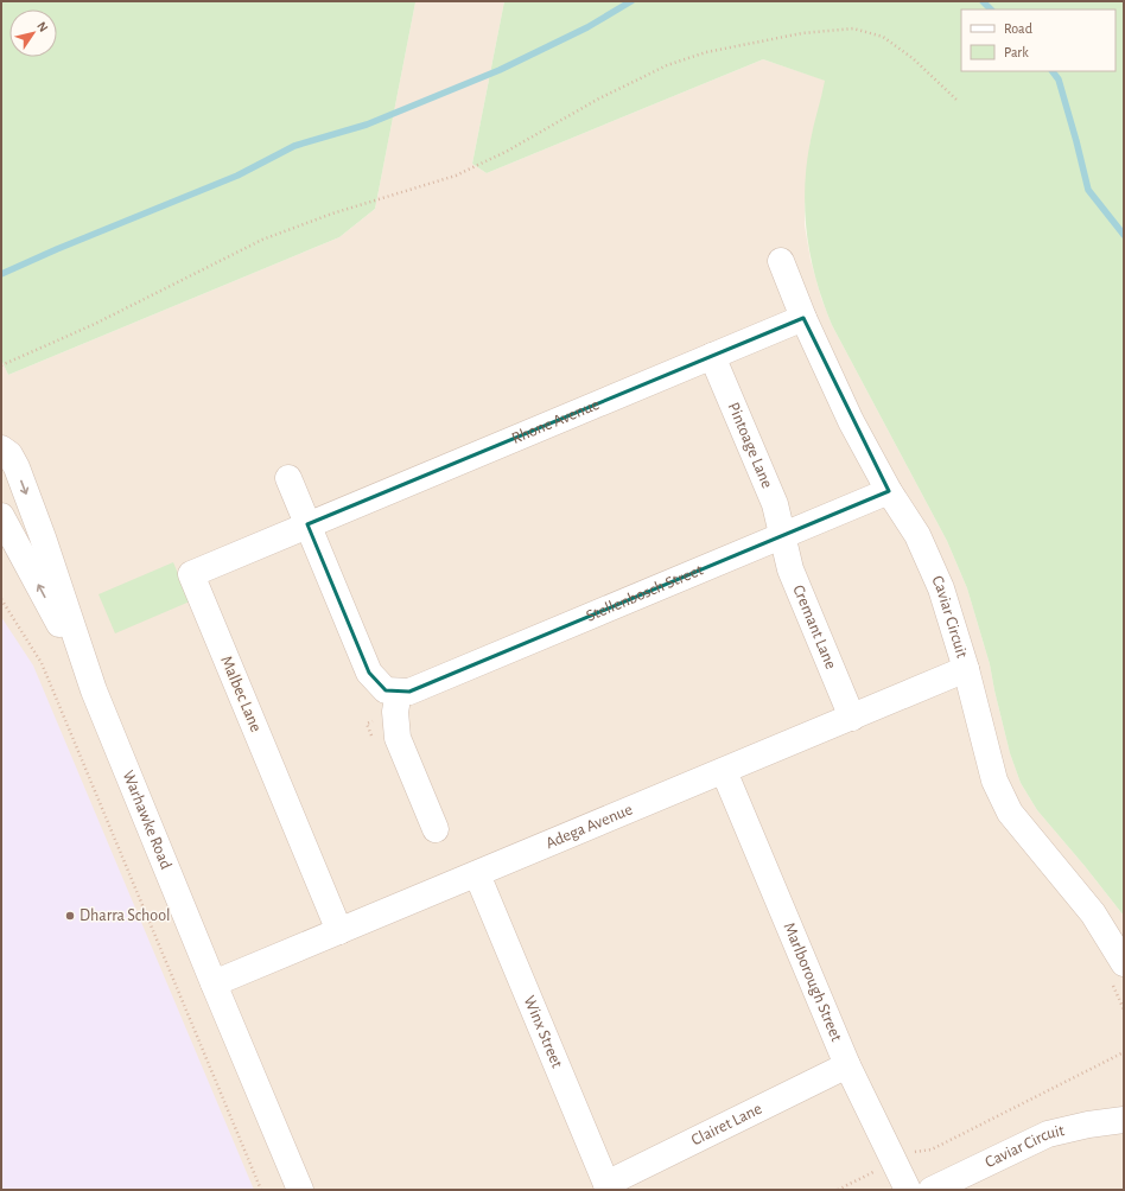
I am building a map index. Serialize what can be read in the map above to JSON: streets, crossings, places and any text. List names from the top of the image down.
{
  "streets": {
    "street": [
      "Rhone Avenue",
      "Pintoage Lane",
      "Stellenbosch Street",
      "Caviar Circuit",
      "Cremant Lane",
      "Malbec Lane",
      "Warhawke Road",
      "Adega Avenue",
      "Marlborough Street",
      "Winx Street",
      "Clairet Lane"
    ]
  },
  "crossings": [
    ["Rhone Avenue", "Pintoage Lane"],
    ["Rhone Avenue", "Caviar Circuit"],
    ["Rhone Avenue", "Malbec Lane"],
    ["Pintoage Lane", "Stellenbosch Street"],
    ["Pintoage Lane", "Cremant Lane"],
    ["Stellenbosch Street", "Caviar Circuit"],
    ["Stellenbosch Street", "Cremant Lane"],
    ["Caviar Circuit", "Adega Avenue"],
    ["Cremant Lane", "Adega Avenue"],
    ["Malbec Lane", "Adega Avenue"],
    ["Warhawke Road", "Adega Avenue"],
    ["Adega Avenue", "Marlborough Street"],
    ["Adega Avenue", "Winx Street"],
    ["Marlborough Street", "Clairet Lane"],
    ["Winx Street", "Clairet Lane"]
  ],
  "places": ["Dharra School"],
  "legend": ["Road", "Park"],
  "north": "top right"
}
